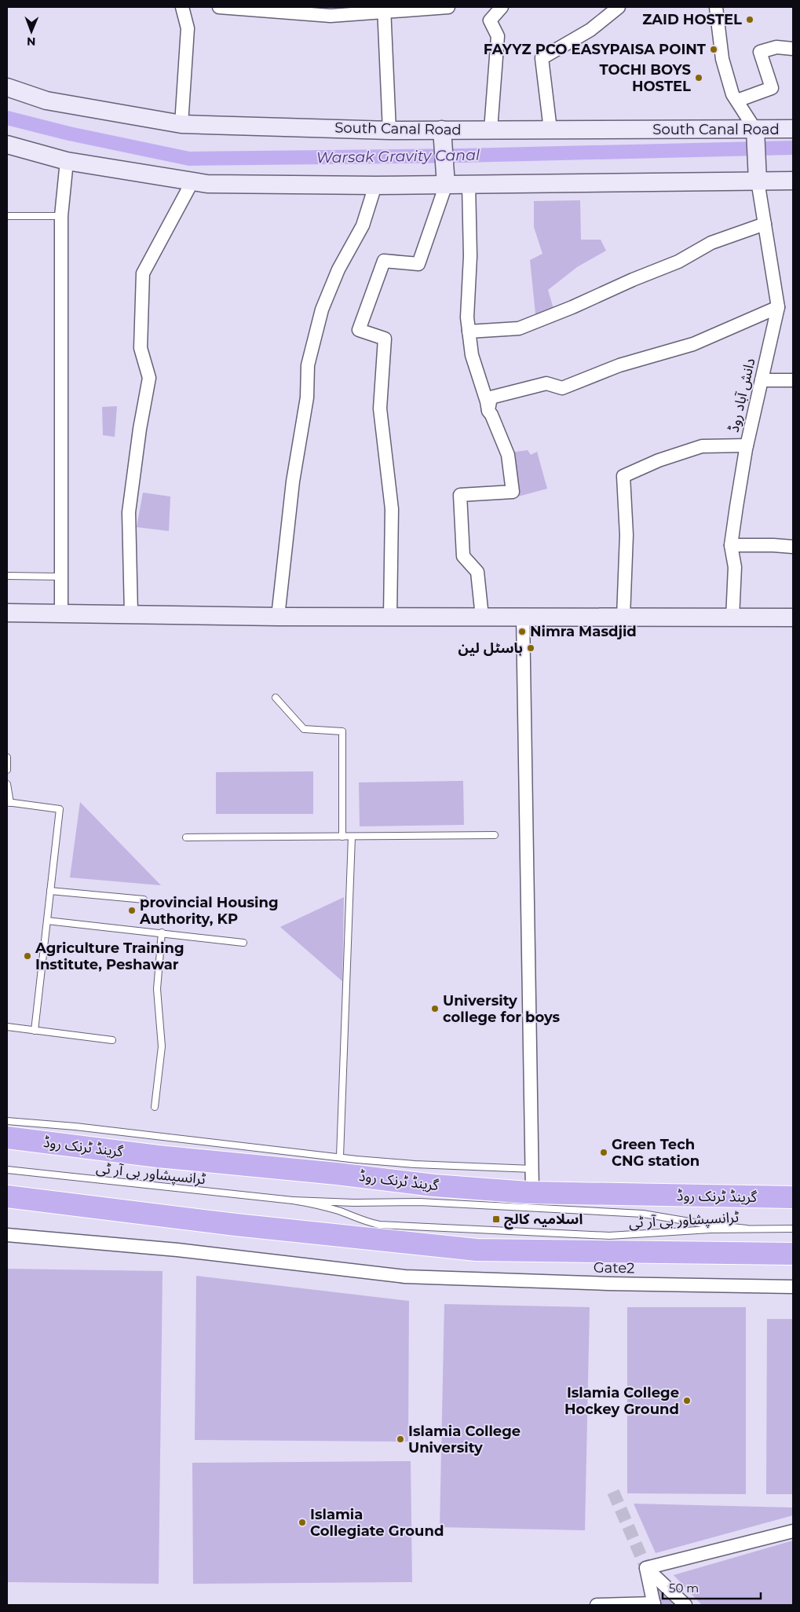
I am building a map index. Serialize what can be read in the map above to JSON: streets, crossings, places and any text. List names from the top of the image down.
{
  "streets": {
    "highway": ["گرینڈ ٹرنک روڈ"],
    "main road": ["South Canal Road"],
    "street": ["دانش آباد روڈ", "Gate2"],
    "lane": ["ٹرانسپشاور بی آر ٹی"]
  },
  "water": ["Warsak Gravity Canal"],
  "places": {
    "other": [
      "ZAID HOSTEL",
      "FAYYZ PCO EASYPAISA POINT",
      "TOCHI BOYS HOSTEL",
      "Nimra Masdjid",
      "ہاسٹل لین",
      "provincial Housing Authority, KP",
      "Agriculture Training Institute, Peshawar",
      "University college for boys",
      "Green Tech CNG station",
      "Islamia College Hockey Ground",
      "Islamia College University",
      "Islamia Collegiate Ground"
    ],
    "transit": ["اسلامیہ کالج"]
  },
  "scale_bar": "50 m",
  "north": "bottom"
}
